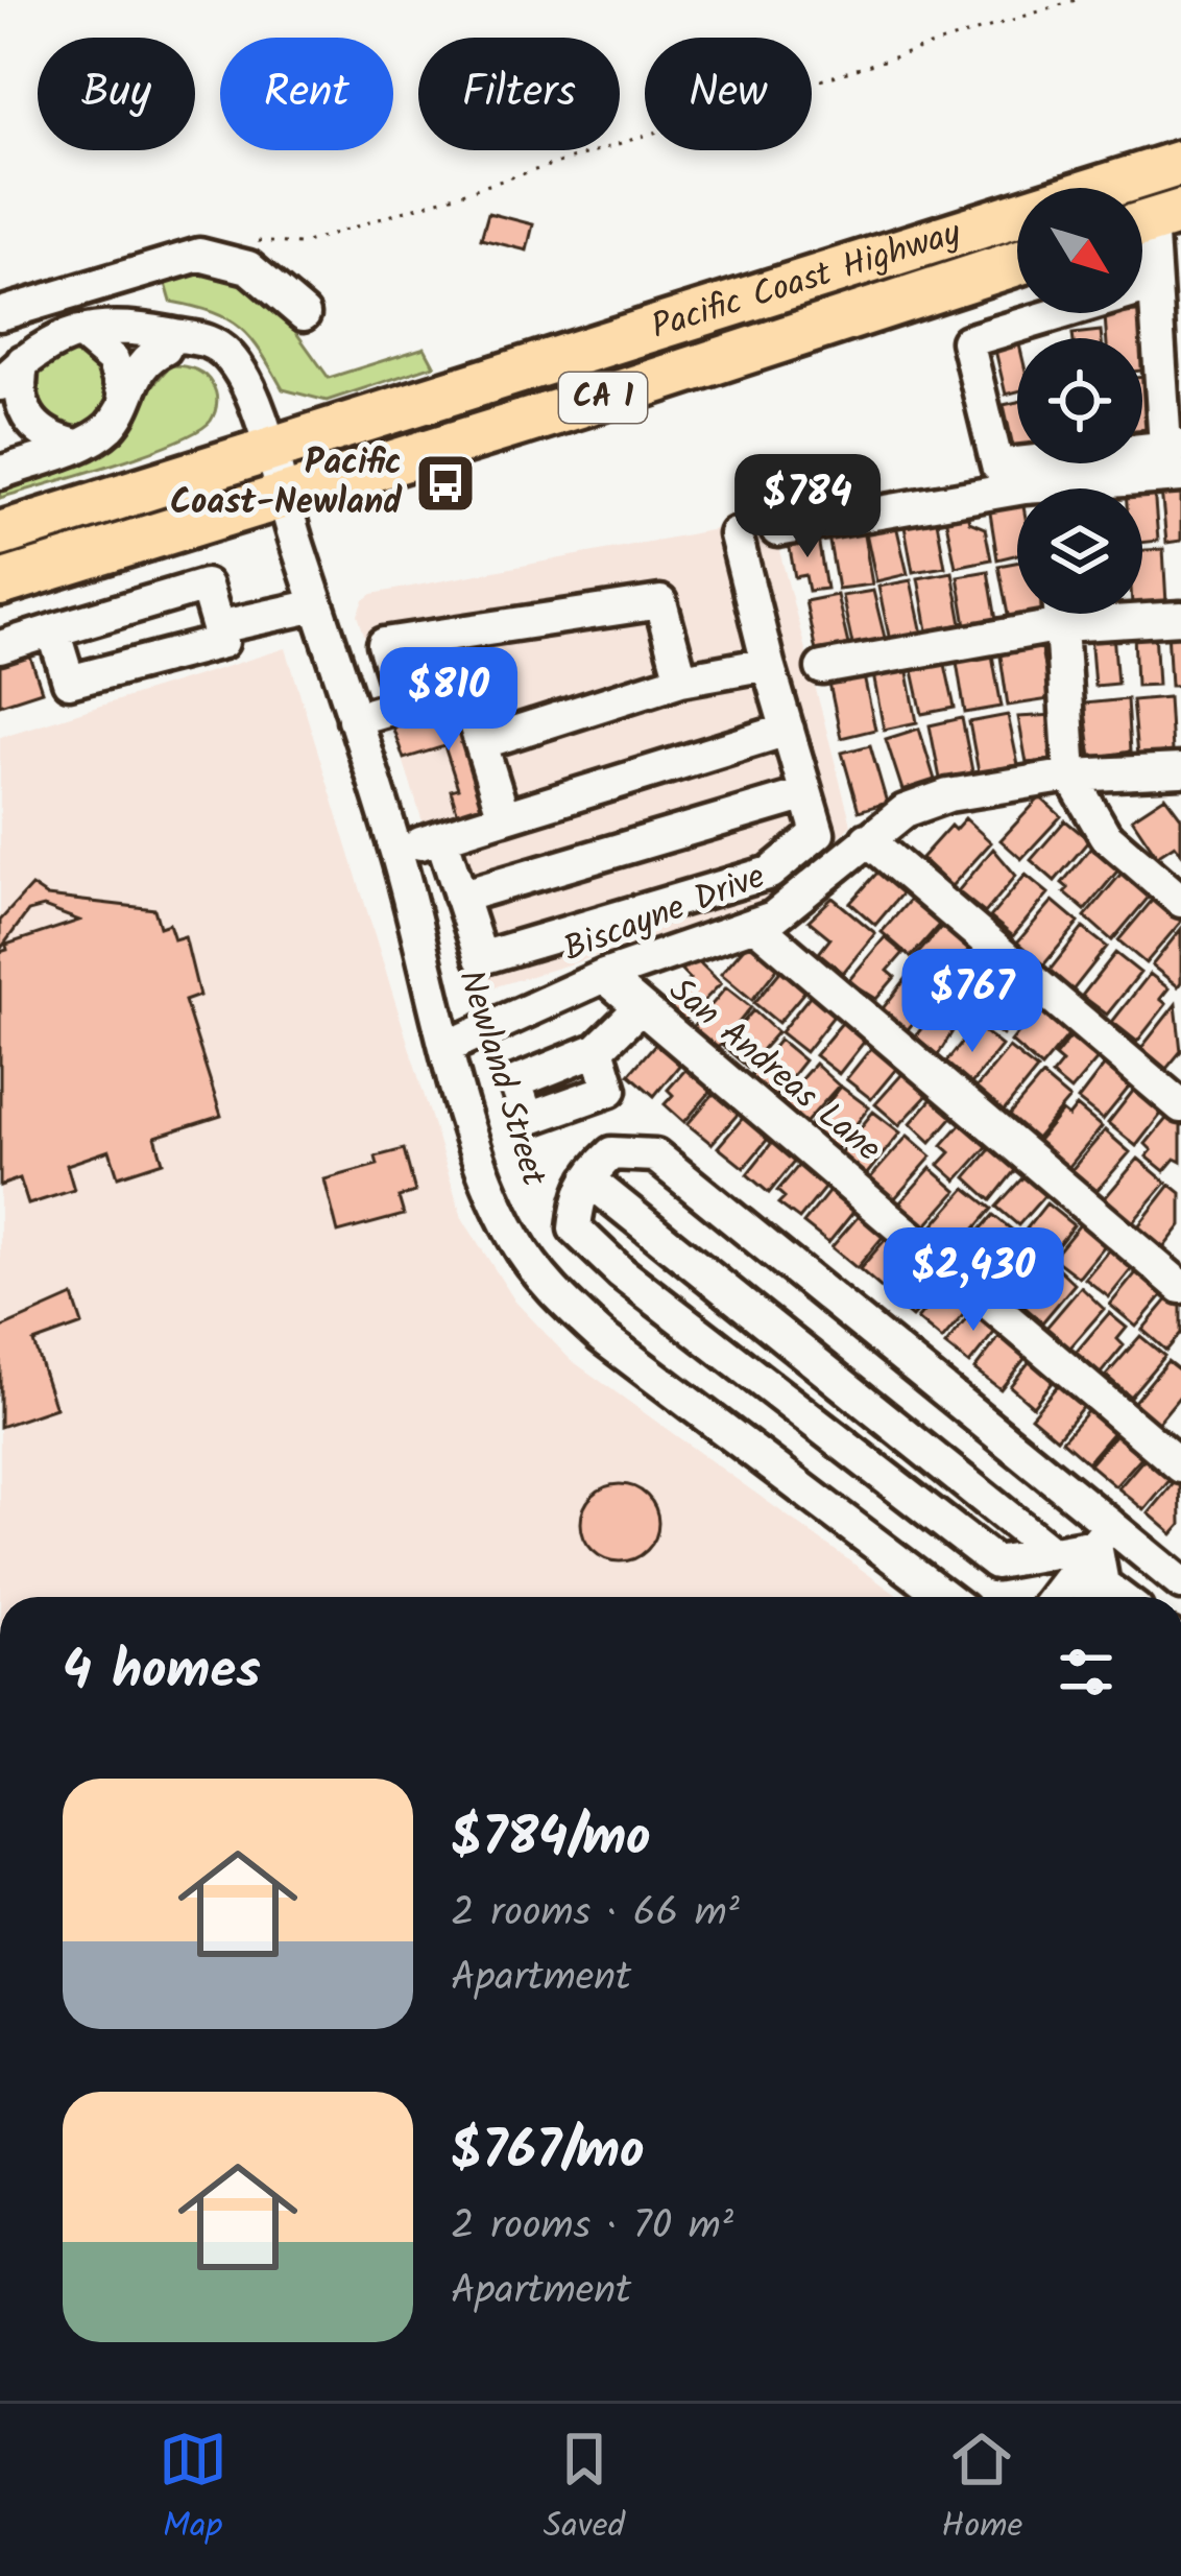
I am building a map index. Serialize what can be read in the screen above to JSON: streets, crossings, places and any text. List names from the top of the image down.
{
  "streets": {
    "highway": ["Pacific Coast Highway", "CA 1"],
    "street": ["Biscayne Drive", "San Andreas Lane", "Newland Street"]
  },
  "crossings": [
    ["Pacific Coast Highway", "Newland Street"],
    ["Biscayne Drive", "San Andreas Lane"],
    ["Biscayne Drive", "Newland Street"]
  ],
  "places": {
    "bus stop": ["Pacific Coast-Newland"]
  },
  "north": "bottom right",
  "page": {
    "chip": [
      "Buy",
      "Rent",
      "Filters",
      "New"
    ],
    "price": [
      "$784",
      "$810",
      "$767",
      "$2,430"
    ],
    "heading": "4 homes",
    "list": [
      {
        "name": "$784/mo",
        "note": "2 rooms · 66 m² · Apartment"
      },
      {
        "name": "$767/mo",
        "note": "2 rooms · 70 m² · Apartment"
      }
    ],
    "tabs": ["Map", "Saved", "Home"]
  }
}
